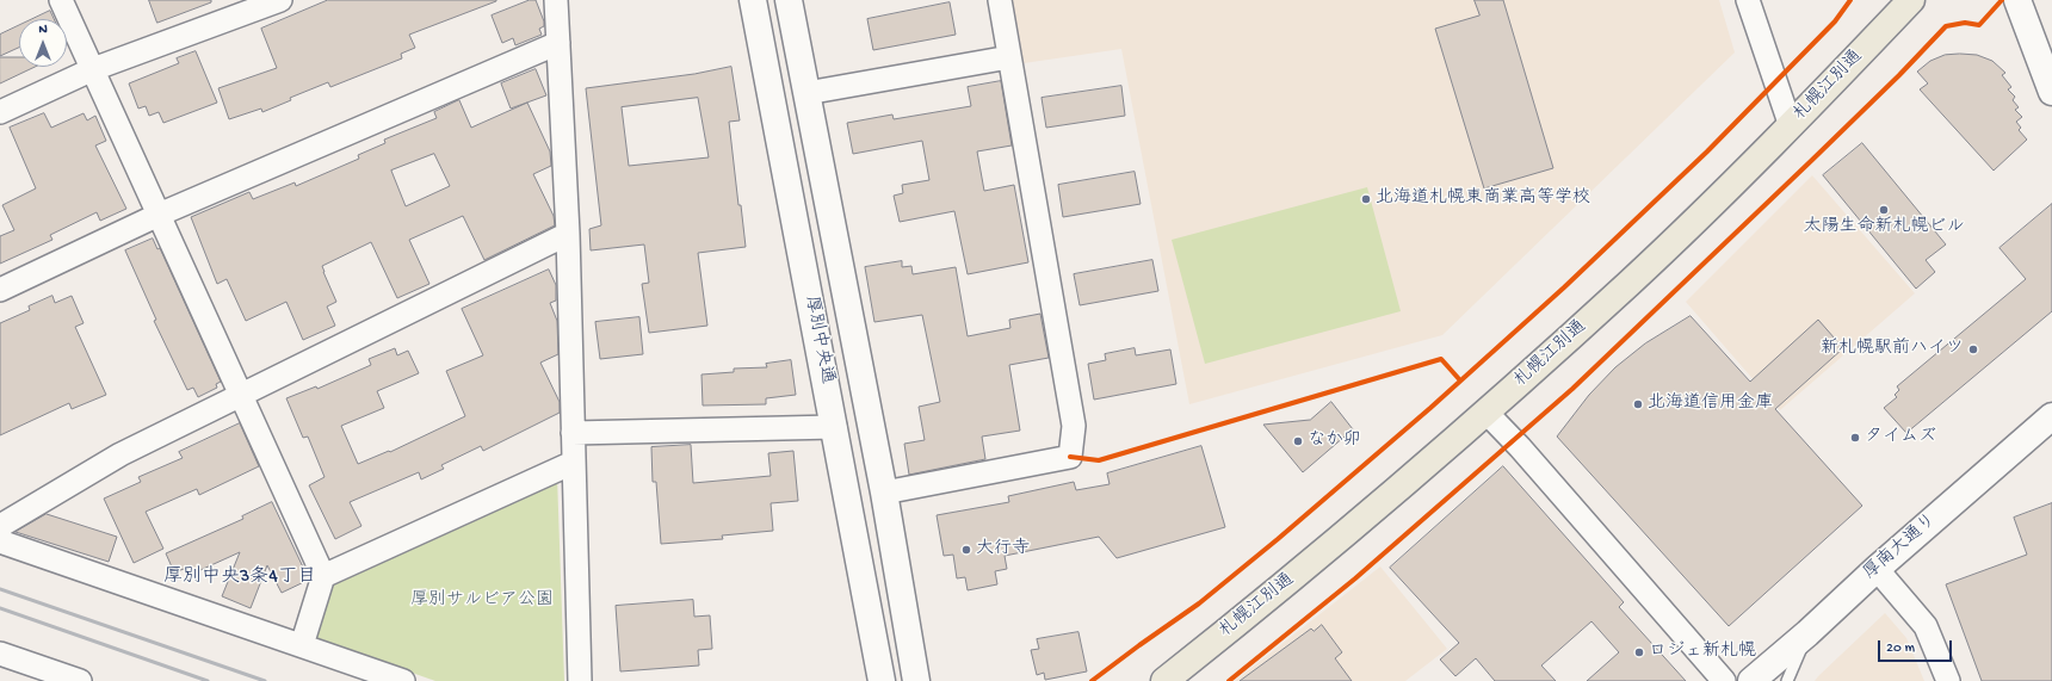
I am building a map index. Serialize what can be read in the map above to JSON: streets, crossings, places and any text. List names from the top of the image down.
{
  "streets": {
    "highway": ["札幌江別通"],
    "street": ["厚別中央通", "厚南大通り"]
  },
  "districts": ["厚別中央3条4丁目"],
  "parks": ["厚別サルビア公園"],
  "places": [
    "北海道札幌東商業高等学校",
    "太陽生命新札幌ビル",
    "新札幌駅前ハイツ",
    "北海道信用金庫",
    "タイムズ",
    "なか卯",
    "大行寺",
    "ロジェ新札幌"
  ],
  "scale_bar": "20 m",
  "north": "top"
}
